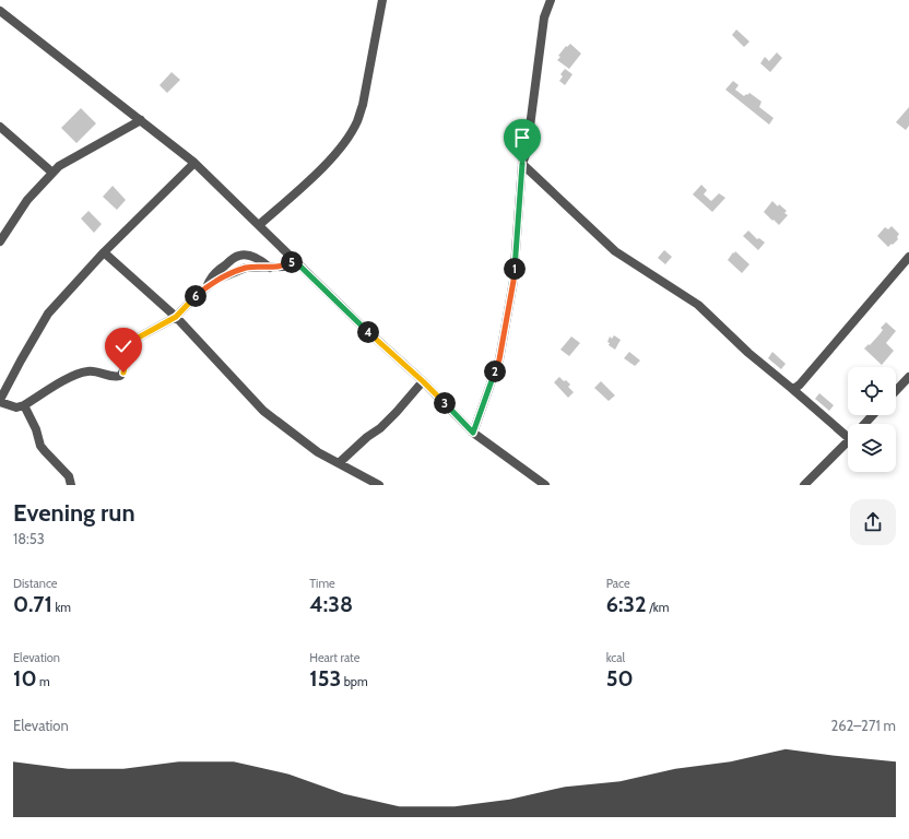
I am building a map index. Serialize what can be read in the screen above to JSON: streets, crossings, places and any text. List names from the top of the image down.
{
  "page": {
    "pins": [
      "5",
      "1",
      "6",
      "4",
      "2",
      "3"
    ],
    "heading": ["Evening run", "18:53"],
    "stats": [
      ["Distance", "0.71 km"],
      ["Time", "4:38"],
      ["Pace", "6:32 /km"],
      ["Elevation", "10 m"],
      ["Heart rate", "153 bpm"],
      ["kcal", "50"]
    ],
    "chart": ["Elevation", "262–271 m"]
  }
}
